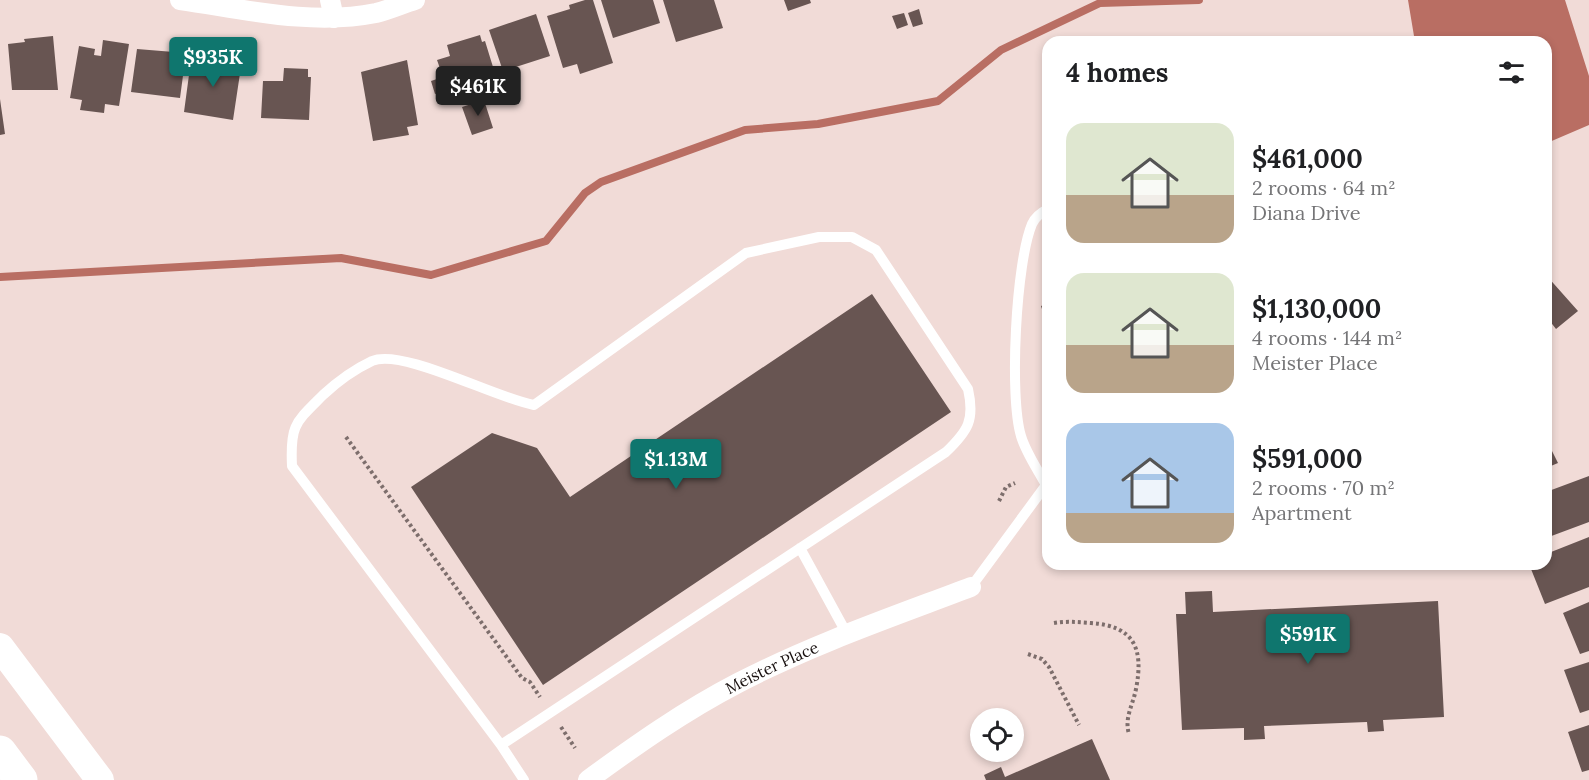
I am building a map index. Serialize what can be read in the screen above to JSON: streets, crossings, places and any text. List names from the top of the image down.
{
  "streets": {
    "street": ["Meister Place"]
  },
  "page": {
    "heading": "4 homes",
    "price": [
      "$935K",
      "$461K",
      "$1.13M",
      "$591K"
    ],
    "list": [
      {
        "name": "$461,000",
        "note": "2 rooms · 64 m² · Diana Drive"
      },
      {
        "name": "$1,130,000",
        "note": "4 rooms · 144 m² · Meister Place"
      },
      {
        "name": "$591,000",
        "note": "2 rooms · 70 m² · Apartment"
      }
    ]
  }
}
